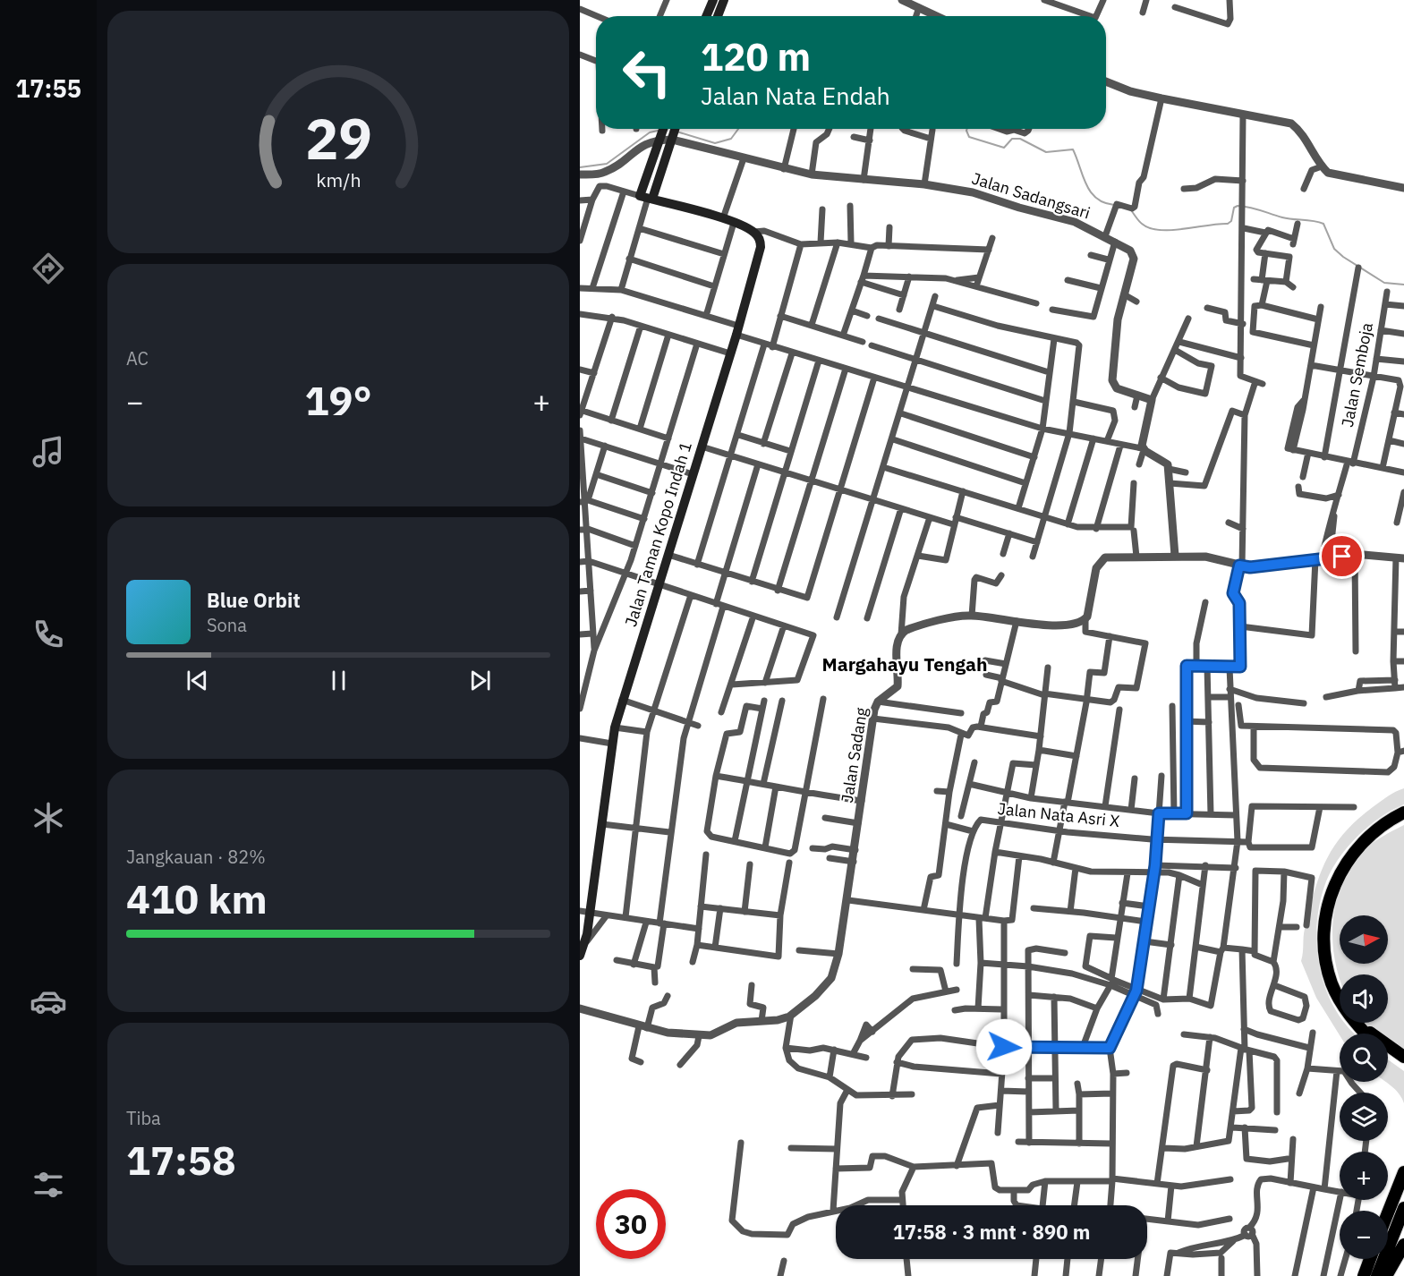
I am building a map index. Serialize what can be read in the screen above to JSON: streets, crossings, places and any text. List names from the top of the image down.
{
  "streets": {
    "main road": ["Jalan Taman Kopo Indah 1"],
    "street": [
      "Jalan Sadangsari",
      "Jalan Semboja",
      "Jalan Sadang",
      "Jalan Nata Asri X"
    ]
  },
  "districts": ["Margahayu Tengah"],
  "north": "right",
  "page": {
    "tabs": "17:55",
    "turn": ["120 m", "Jalan Nata Endah"],
    "tile": [
      "AC",
      ["Jangkauan · 82%", "410 km"],
      ["Tiba", "17:58"]
    ],
    "heat": ["−", "19°", "+"],
    "song": ["Blue Orbit", "Sona"],
    "map_buttons": ["+", "−"],
    "limit": "30",
    "trip": "17:58 · 3 mnt · 890 m",
    "gauge": ["29", "km/h"]
  }
}
